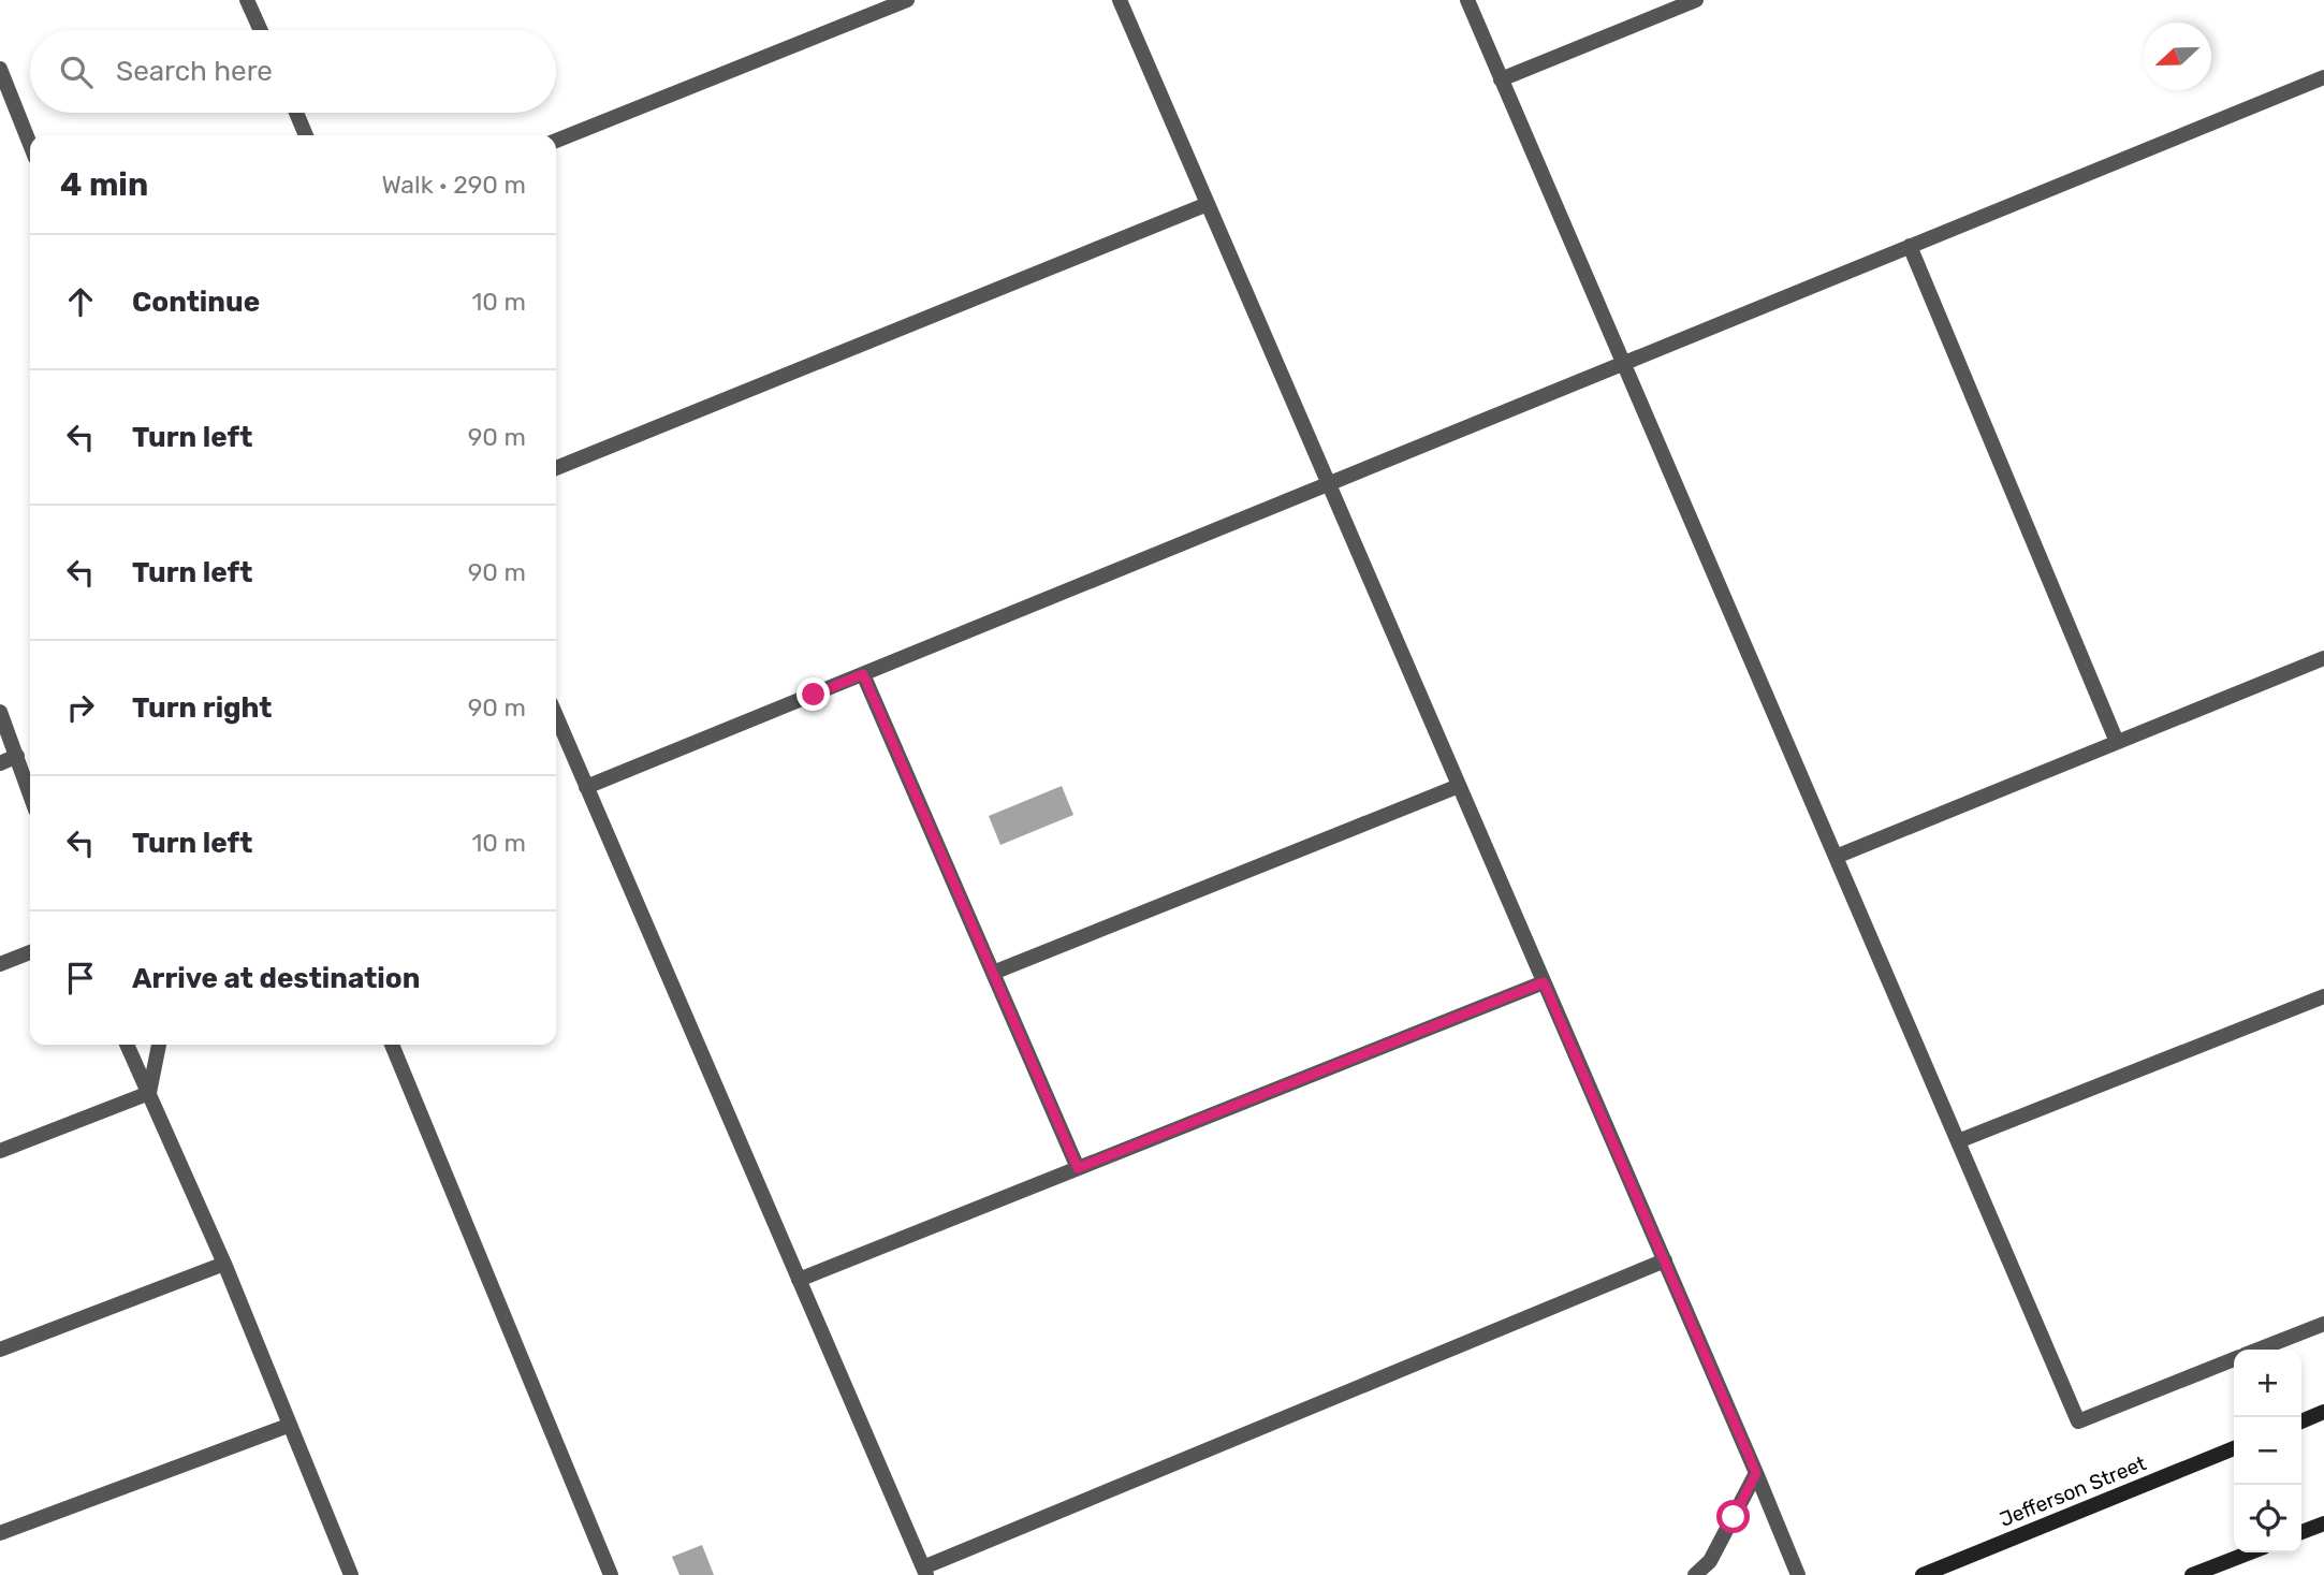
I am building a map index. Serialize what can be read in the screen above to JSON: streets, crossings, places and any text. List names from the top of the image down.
{
  "streets": {
    "main road": ["Jefferson Street"]
  },
  "north": "left",
  "page": {
    "search": "Search here",
    "heading": ["4 min", "Walk · 290 m"],
    "list": [
      ["Continue", "10 m"],
      ["Turn left", "90 m"],
      ["Turn left", "90 m"],
      ["Turn right", "90 m"],
      ["Turn left", "10 m"],
      "Arrive at destination"
    ],
    "map_buttons": ["+", "−"]
  }
}
